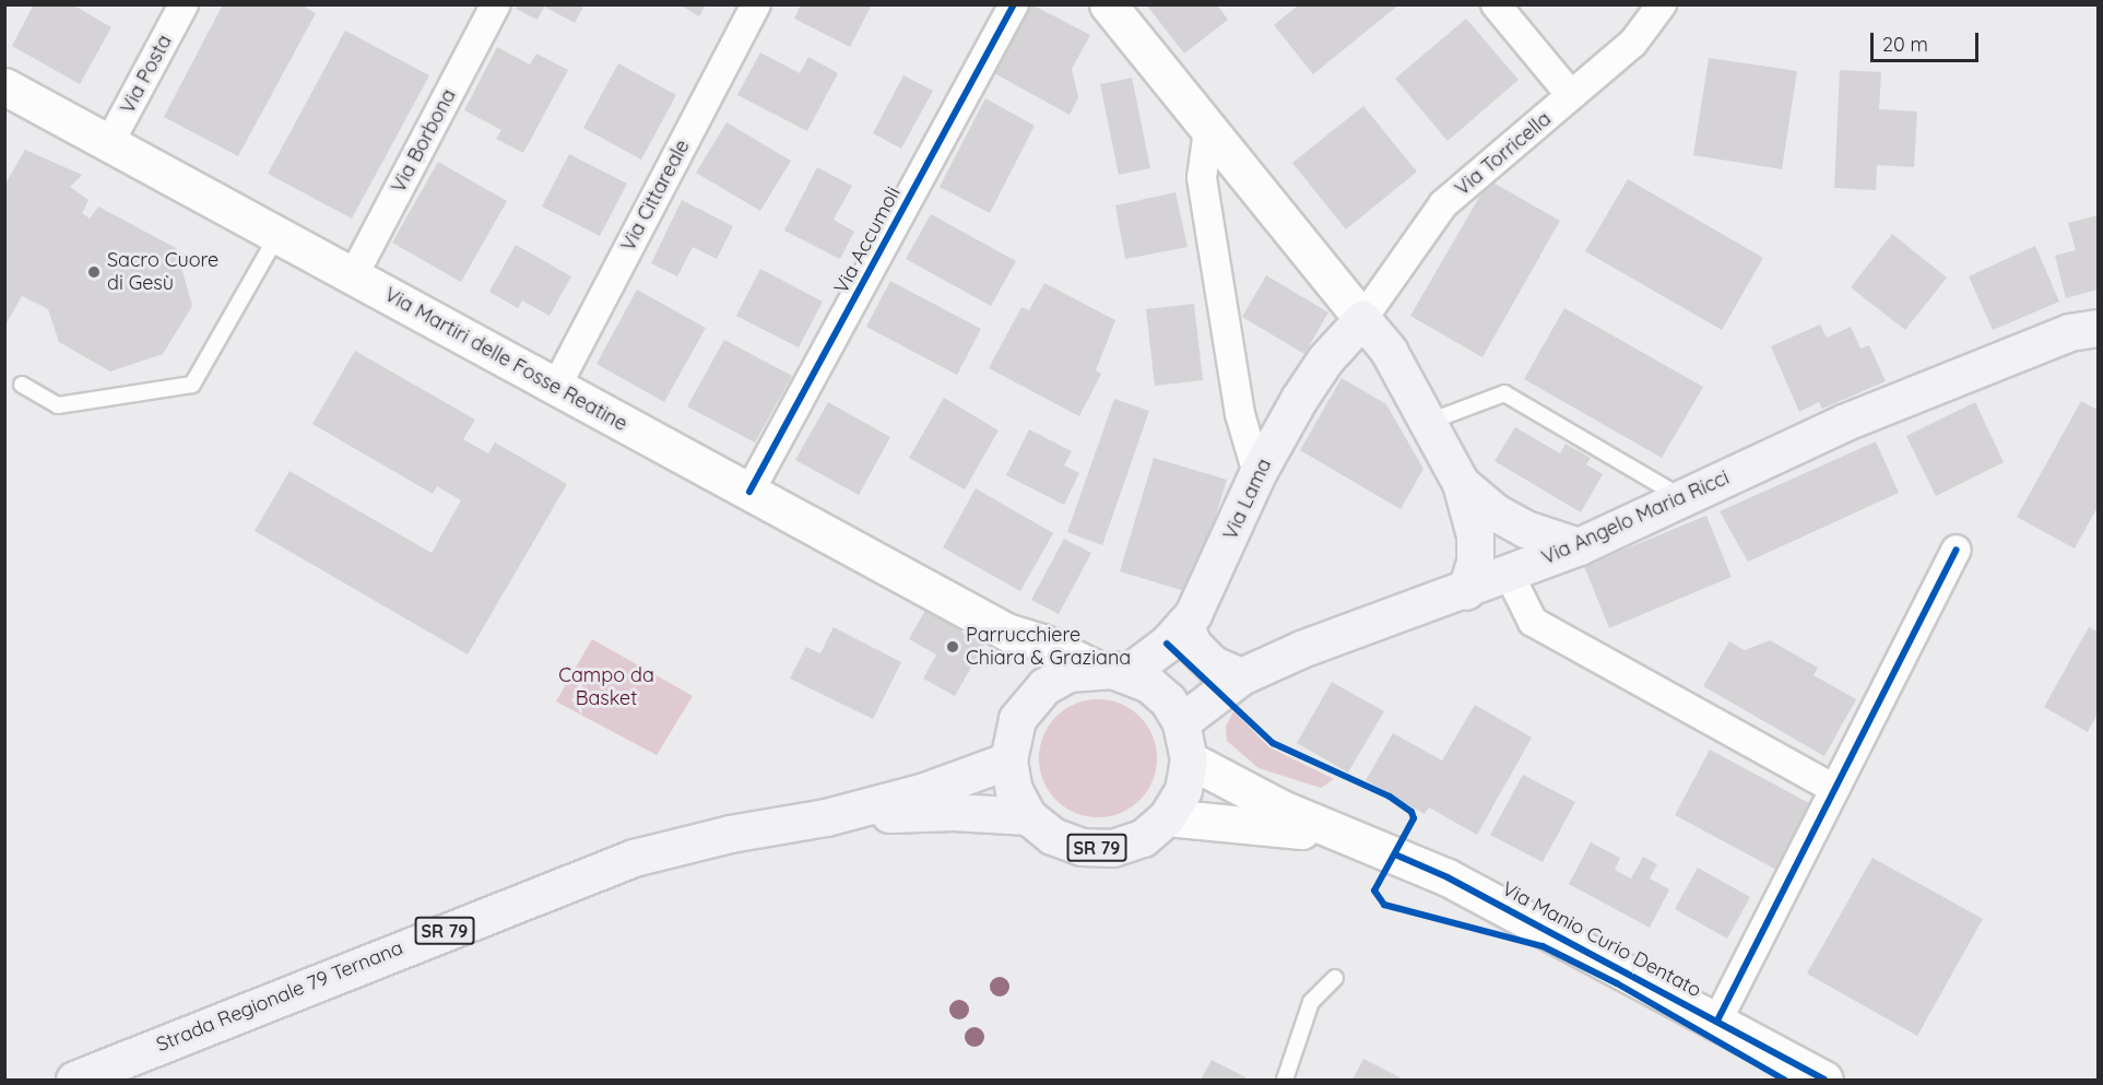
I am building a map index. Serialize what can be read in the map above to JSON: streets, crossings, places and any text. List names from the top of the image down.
{
  "streets": {
    "main road": [
      "Via Martiri delle Fosse Reatine",
      "Via Lama",
      "Via Angelo Maria Ricci",
      "SR 79",
      "Via Manio Curio Dentato",
      "Strada Regionale 79 Ternana"
    ],
    "street": [
      "Via Posta",
      "Via Borbona",
      "Via Torricella",
      "Via Cittareale",
      "Via Accumoli"
    ]
  },
  "crossings": [
    ["Via Posta", "Via Martiri delle Fosse Reatine"],
    ["Via Borbona", "Via Martiri delle Fosse Reatine"],
    ["Via Torricella", "Via Lama"],
    ["Via Cittareale", "Via Martiri delle Fosse Reatine"],
    ["Via Accumoli", "Via Martiri delle Fosse Reatine"],
    ["Via Martiri delle Fosse Reatine", "Via Lama"],
    ["Via Martiri delle Fosse Reatine", "Via Angelo Maria Ricci"],
    ["Via Martiri delle Fosse Reatine", "SR 79"],
    ["Via Martiri delle Fosse Reatine", "Via Manio Curio Dentato"],
    ["Via Martiri delle Fosse Reatine", "Strada Regionale 79 Ternana"],
    ["Via Lama", "Via Angelo Maria Ricci"],
    ["Via Lama", "SR 79"],
    ["Via Lama", "Via Manio Curio Dentato"],
    ["Via Lama", "Strada Regionale 79 Ternana"],
    ["Via Angelo Maria Ricci", "SR 79"],
    ["Via Angelo Maria Ricci", "Via Manio Curio Dentato"],
    ["Via Angelo Maria Ricci", "Strada Regionale 79 Ternana"],
    ["SR 79", "Via Manio Curio Dentato"],
    ["SR 79", "Strada Regionale 79 Ternana"],
    ["Via Manio Curio Dentato", "Strada Regionale 79 Ternana"]
  ],
  "parks": ["Campo da Basket"],
  "places": ["Sacro Cuore di Gesù", "Parrucchiere Chiara & Graziana"],
  "scale_bar": "20 m"
}
